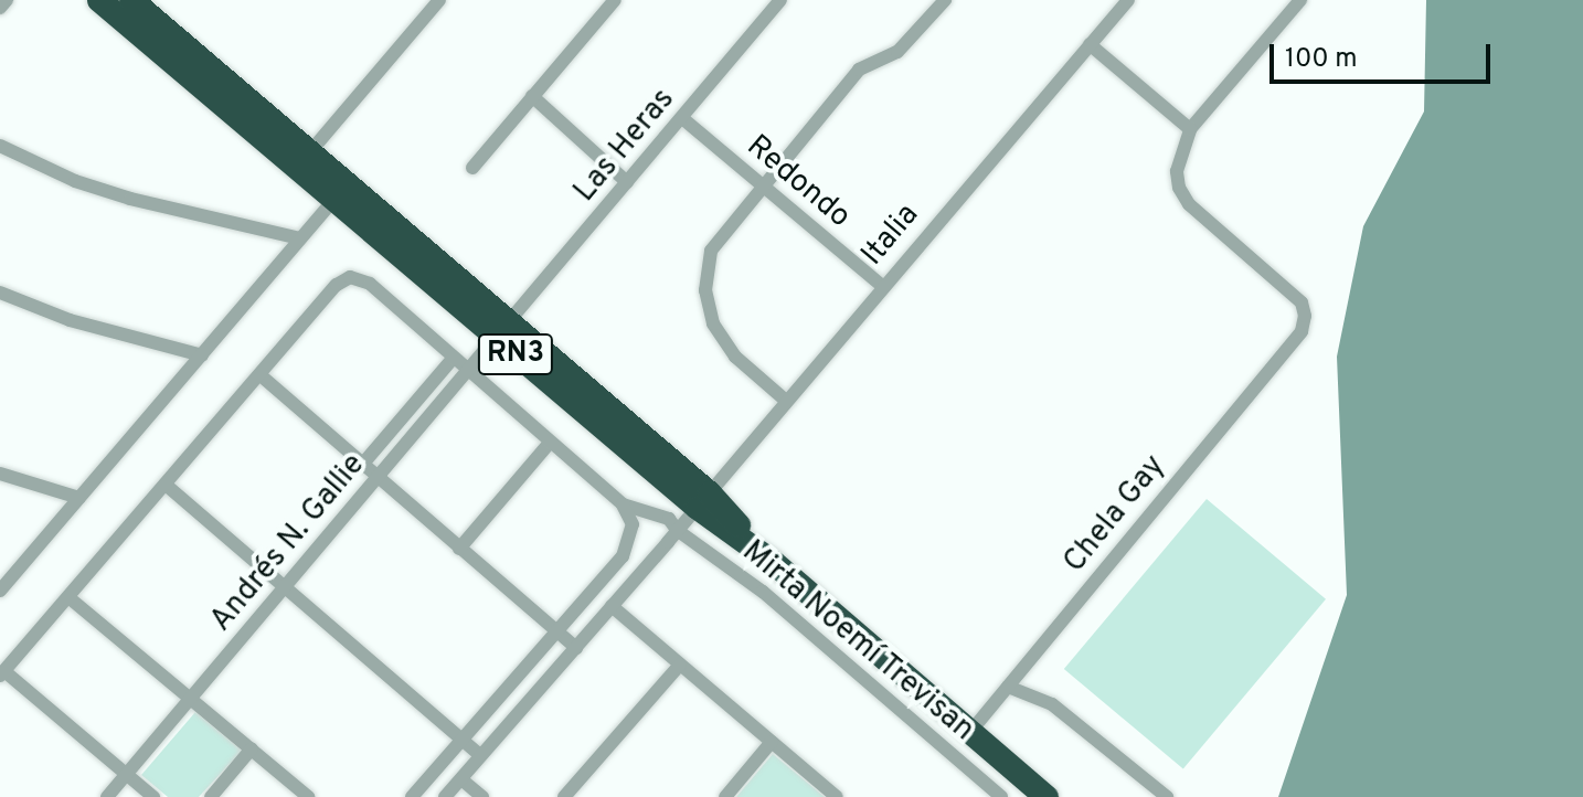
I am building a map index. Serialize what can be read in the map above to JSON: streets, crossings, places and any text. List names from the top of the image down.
{
  "streets": {
    "highway": ["RN3"],
    "street": [
      "Las Heras",
      "Redondo",
      "Italia",
      "Chela Gay",
      "Andrés N. Gallie",
      "Mirta Noemí Trevisan"
    ]
  },
  "crossings": [
    ["Las Heras", "Redondo"],
    ["Las Heras", "RN3"],
    ["Las Heras", "Andrés N. Gallie"],
    ["Redondo", "Italia"],
    ["Italia", "RN3"],
    ["Italia", "Mirta Noemí Trevisan"],
    ["RN3", "Chela Gay"],
    ["RN3", "Andrés N. Gallie"]
  ],
  "scale_bar": "100 m"
}
